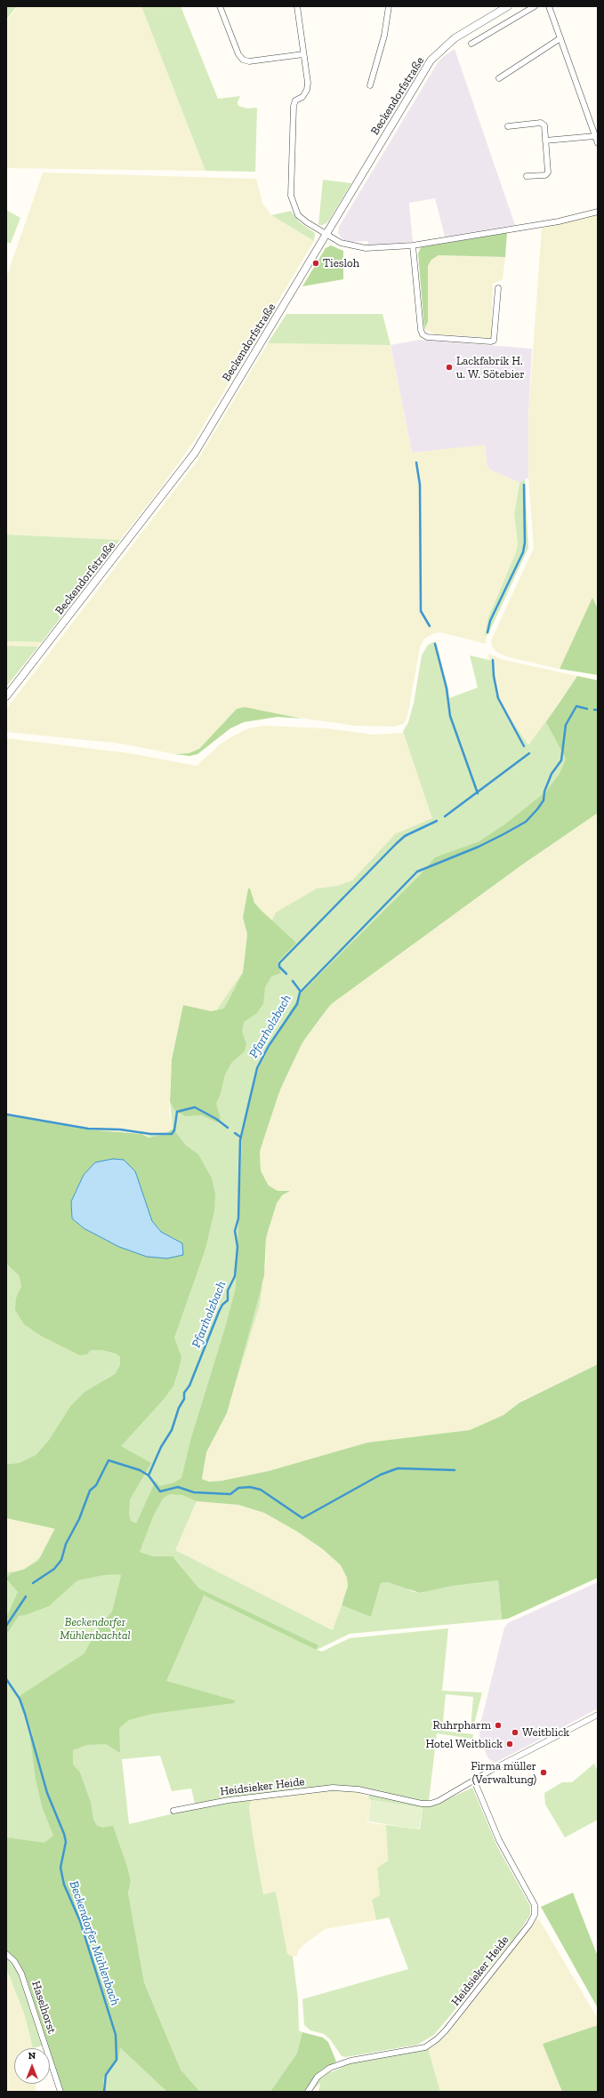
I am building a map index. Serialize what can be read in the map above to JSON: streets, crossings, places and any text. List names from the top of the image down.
{
  "streets": {
    "street": ["Beckendorfstraße", "Heidsieker Heide", "Haselhorst"]
  },
  "water": ["Pfarrholzbach", "Beckendorfer Mühlenbach"],
  "parks": ["Beckendorfer Mühlenbachtal"],
  "places": [
    "Tiesloh",
    "Lackfabrik H. u. W. Sötebier",
    "Ruhrpharm",
    "Weitblick",
    "Hotel Weitblick",
    "Firma müller (Verwaltung)"
  ],
  "north": "top"
}
